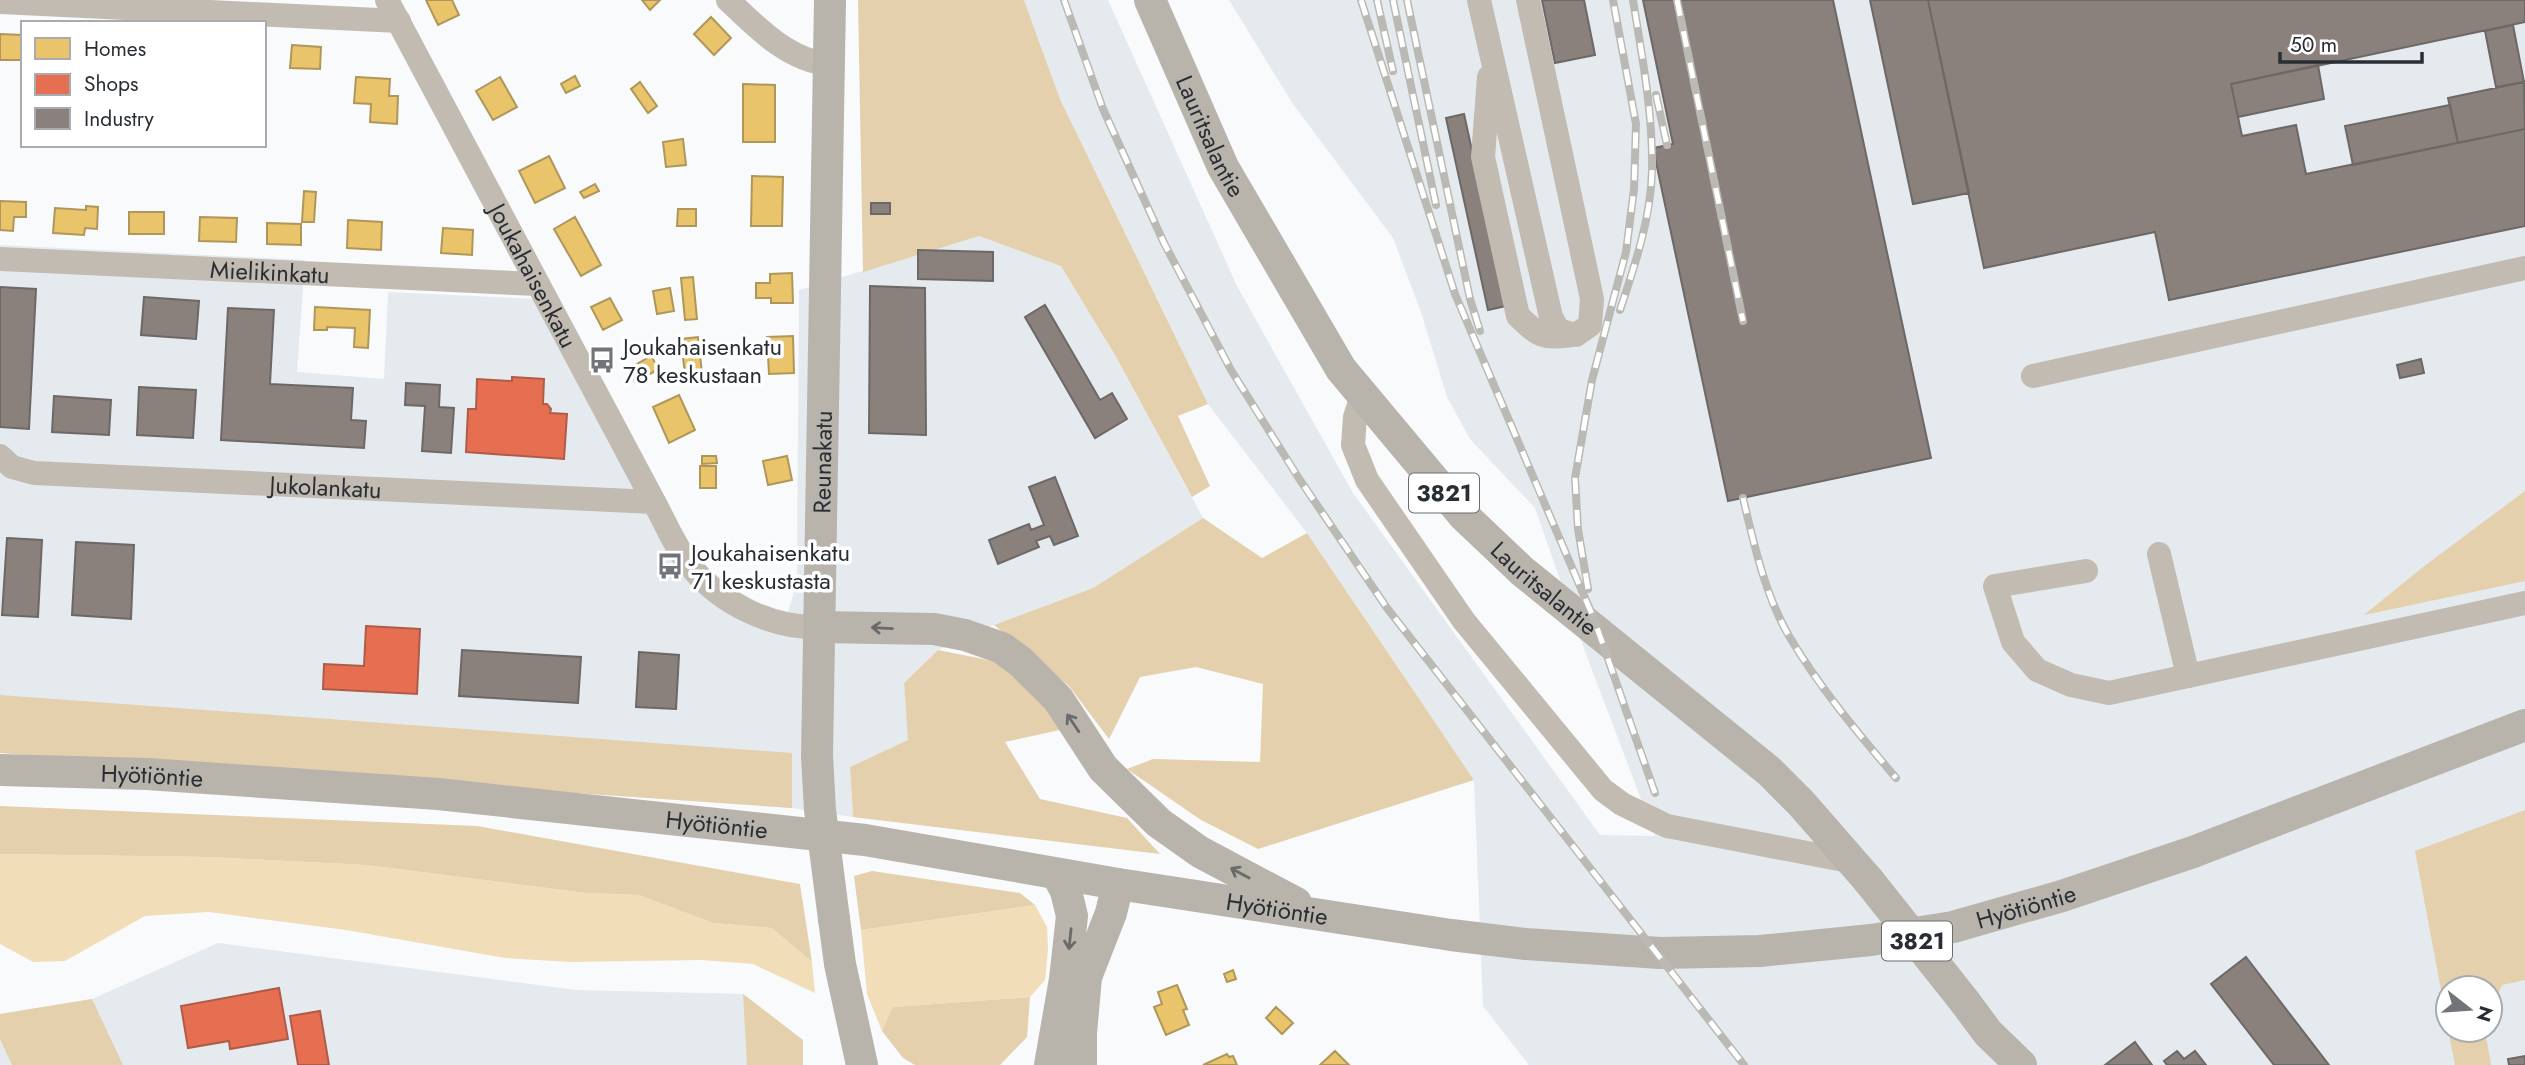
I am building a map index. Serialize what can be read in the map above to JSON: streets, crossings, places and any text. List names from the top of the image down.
{
  "streets": {
    "main road": [
      "Lauritsalantie",
      "Reunakatu",
      "3821",
      "Hyötiöntie"
    ],
    "street": ["Mielikinkatu", "Joukahaisenkatu", "Jukolankatu"]
  },
  "crossings": [
    ["Mielikinkatu", "Joukahaisenkatu"],
    ["Joukahaisenkatu", "Reunakatu"],
    ["Joukahaisenkatu", "Jukolankatu"]
  ],
  "places": {
    "bus stop": ["Joukahaisenkatu 78 keskustaan", "Joukahaisenkatu 71 keskustasta"]
  },
  "legend": ["Homes", "Shops", "Industry"],
  "scale_bar": "50 m",
  "north": "right"
}
